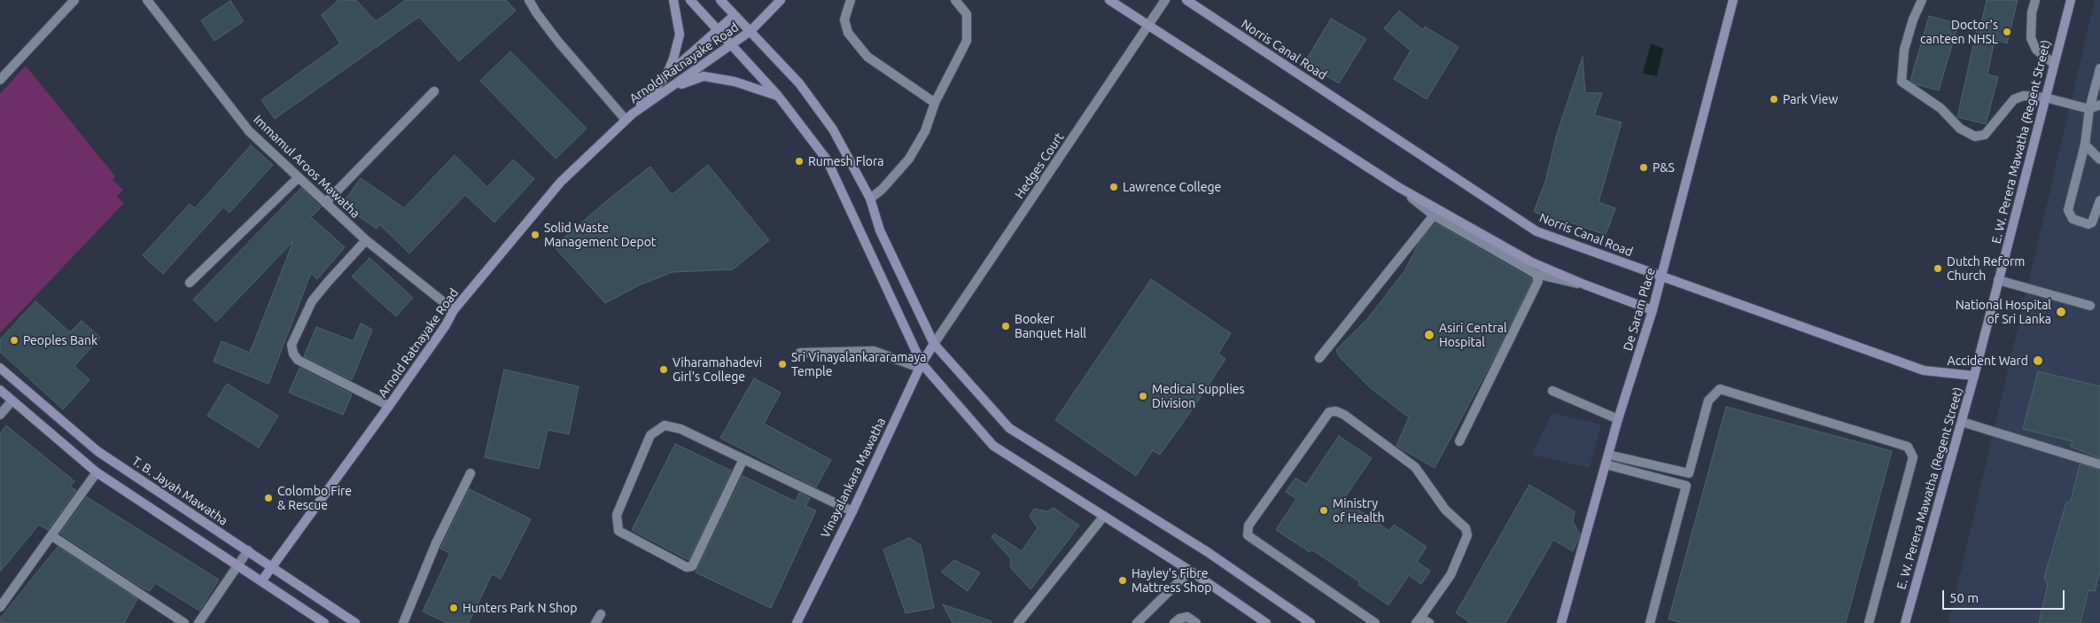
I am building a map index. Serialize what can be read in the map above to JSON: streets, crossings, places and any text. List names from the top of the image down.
{
  "streets": {
    "main road": [
      "Norris Canal Road",
      "Arnold Ratnayake Road",
      "E. W. Perera Mawatha (Regent Street)",
      "De Saram Place",
      "Vinayalankara Mawatha",
      "T. B. Jayah Mawatha"
    ],
    "street": ["Hedges Court", "Immamul Aroos Mawatha"]
  },
  "crossings": [
    ["Norris Canal Road", "E. W. Perera Mawatha (Regent Street)"],
    ["Norris Canal Road", "De Saram Place"],
    ["Arnold Ratnayake Road", "Immamul Aroos Mawatha"],
    ["Arnold Ratnayake Road", "T. B. Jayah Mawatha"],
    ["Hedges Court", "Vinayalankara Mawatha"]
  ],
  "places": [
    "Doctor's canteen NHSL",
    "Park View",
    "Rumesh Flora",
    "P&S",
    "Lawrence College",
    "Solid Waste Management Depot",
    "Dutch Reform Church",
    "National Hospital of Sri Lanka",
    "Booker Banquet Hall",
    "Asiri Central Hospital",
    "Peoples Bank",
    "Accident Ward",
    "Sri Vinayalankararamaya Temple",
    "Viharamahadevi Girl's College",
    "Medical Supplies Division",
    "Colombo Fire & Rescue",
    "Ministry of Health",
    "Hayley's Fibre Mattress Shop",
    "Hunters Park N Shop"
  ],
  "scale_bar": "50 m"
}
